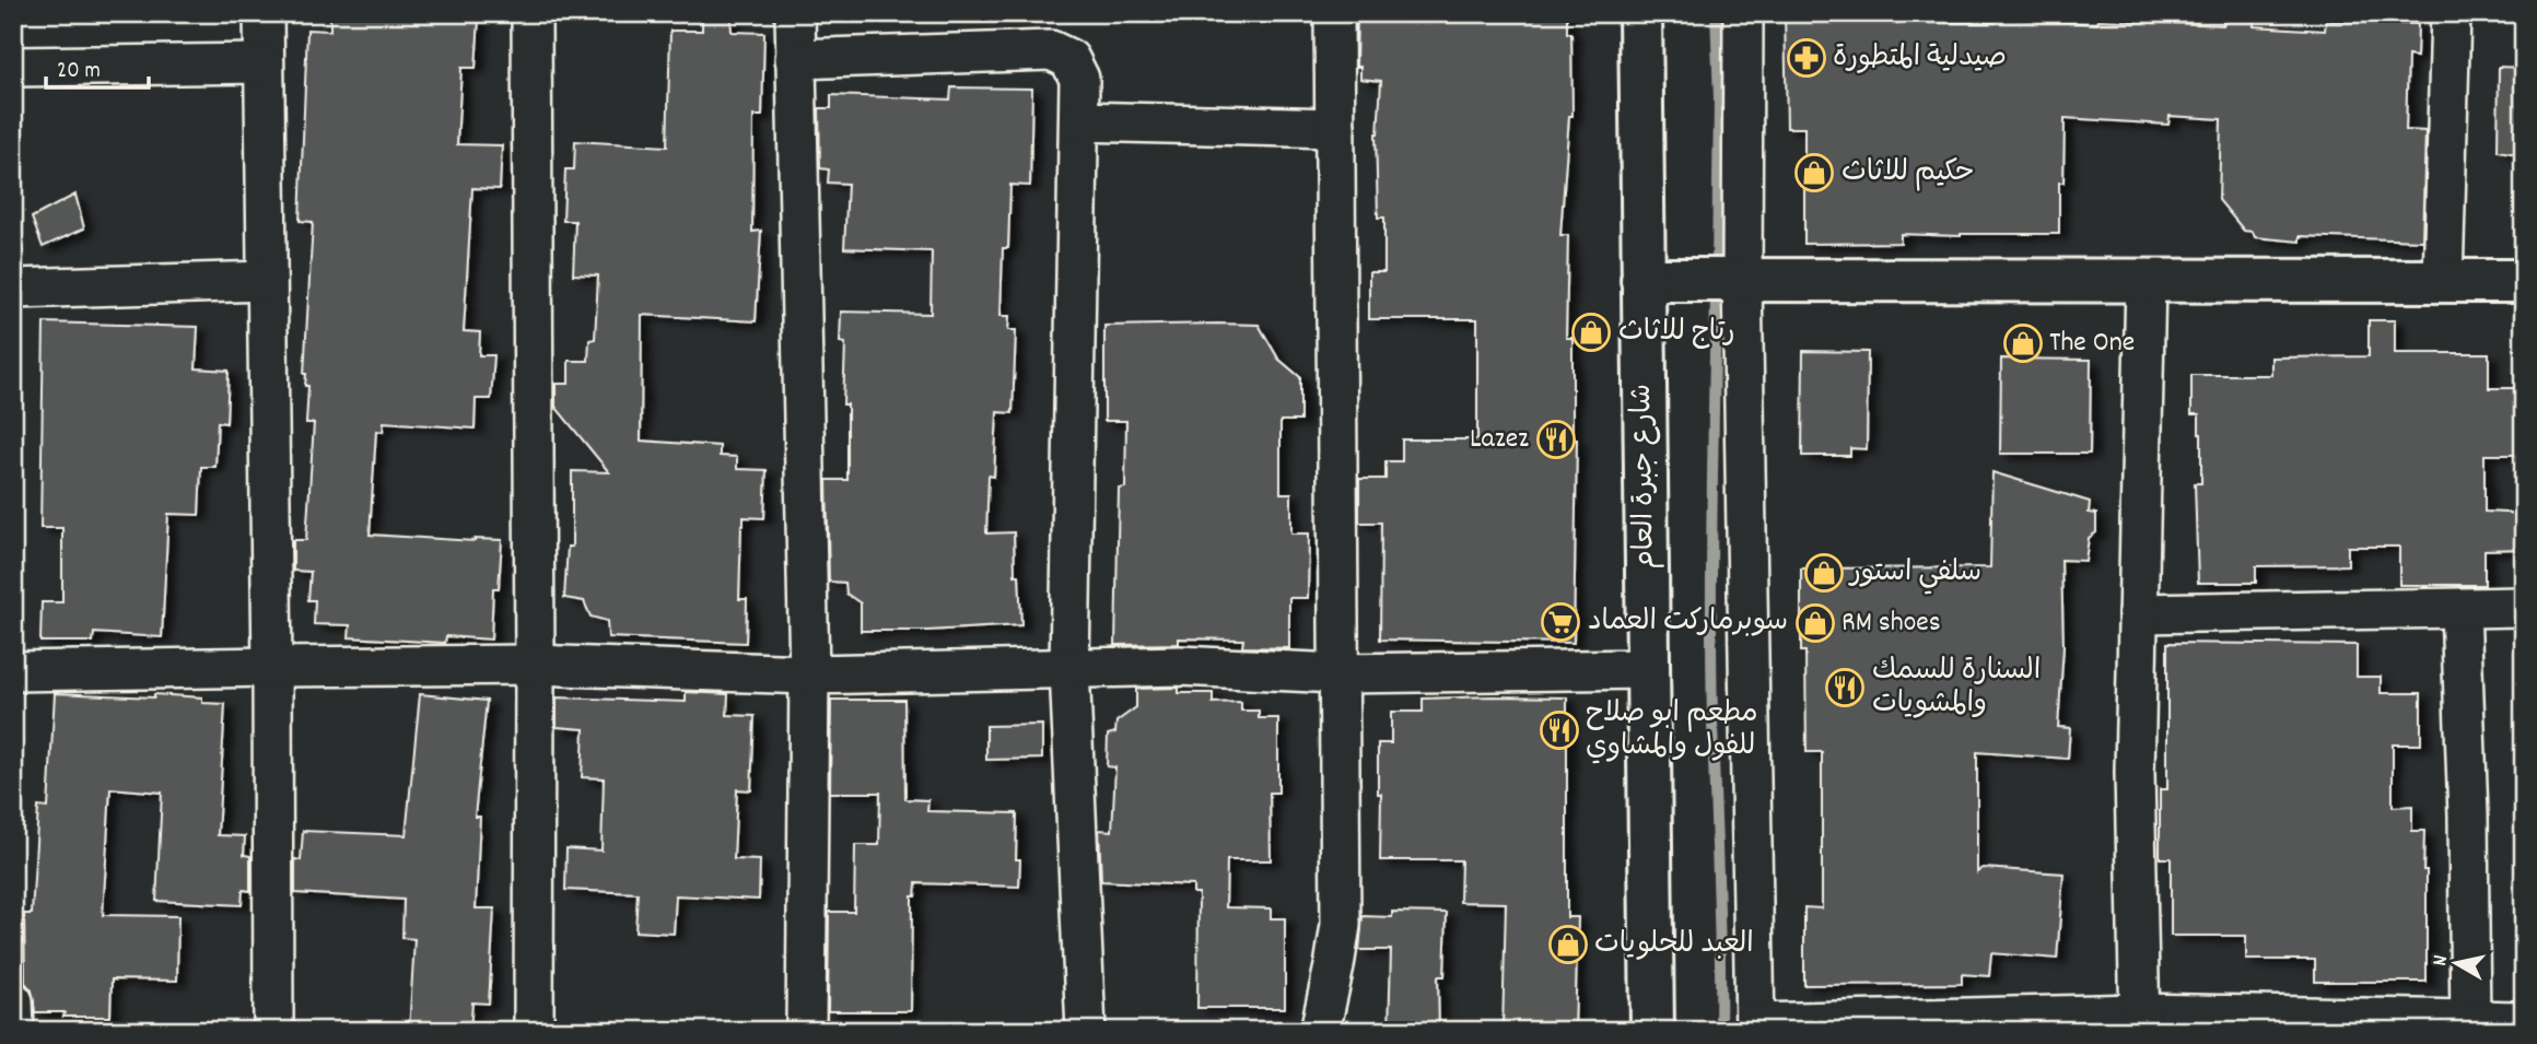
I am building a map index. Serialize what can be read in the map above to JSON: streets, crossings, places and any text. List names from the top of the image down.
{
  "streets": {
    "main road": ["شارع جبرة العام"]
  },
  "places": {
    "pharmacy": ["صيدلية المتطورة"],
    "shop": [
      "حكيم للاثاث",
      "رتاج للاثاث",
      "The One",
      "سلفي استور",
      "RM shoes",
      "العبد للحلويات"
    ],
    "restaurant": ["Lazez", "السنارة للسمك والمشويات", "مطعم ابو صلاح للفول والمشاوي"],
    "supermarket": ["سوبرماركت العماد"]
  },
  "scale_bar": "20 m",
  "north": "left"
}
